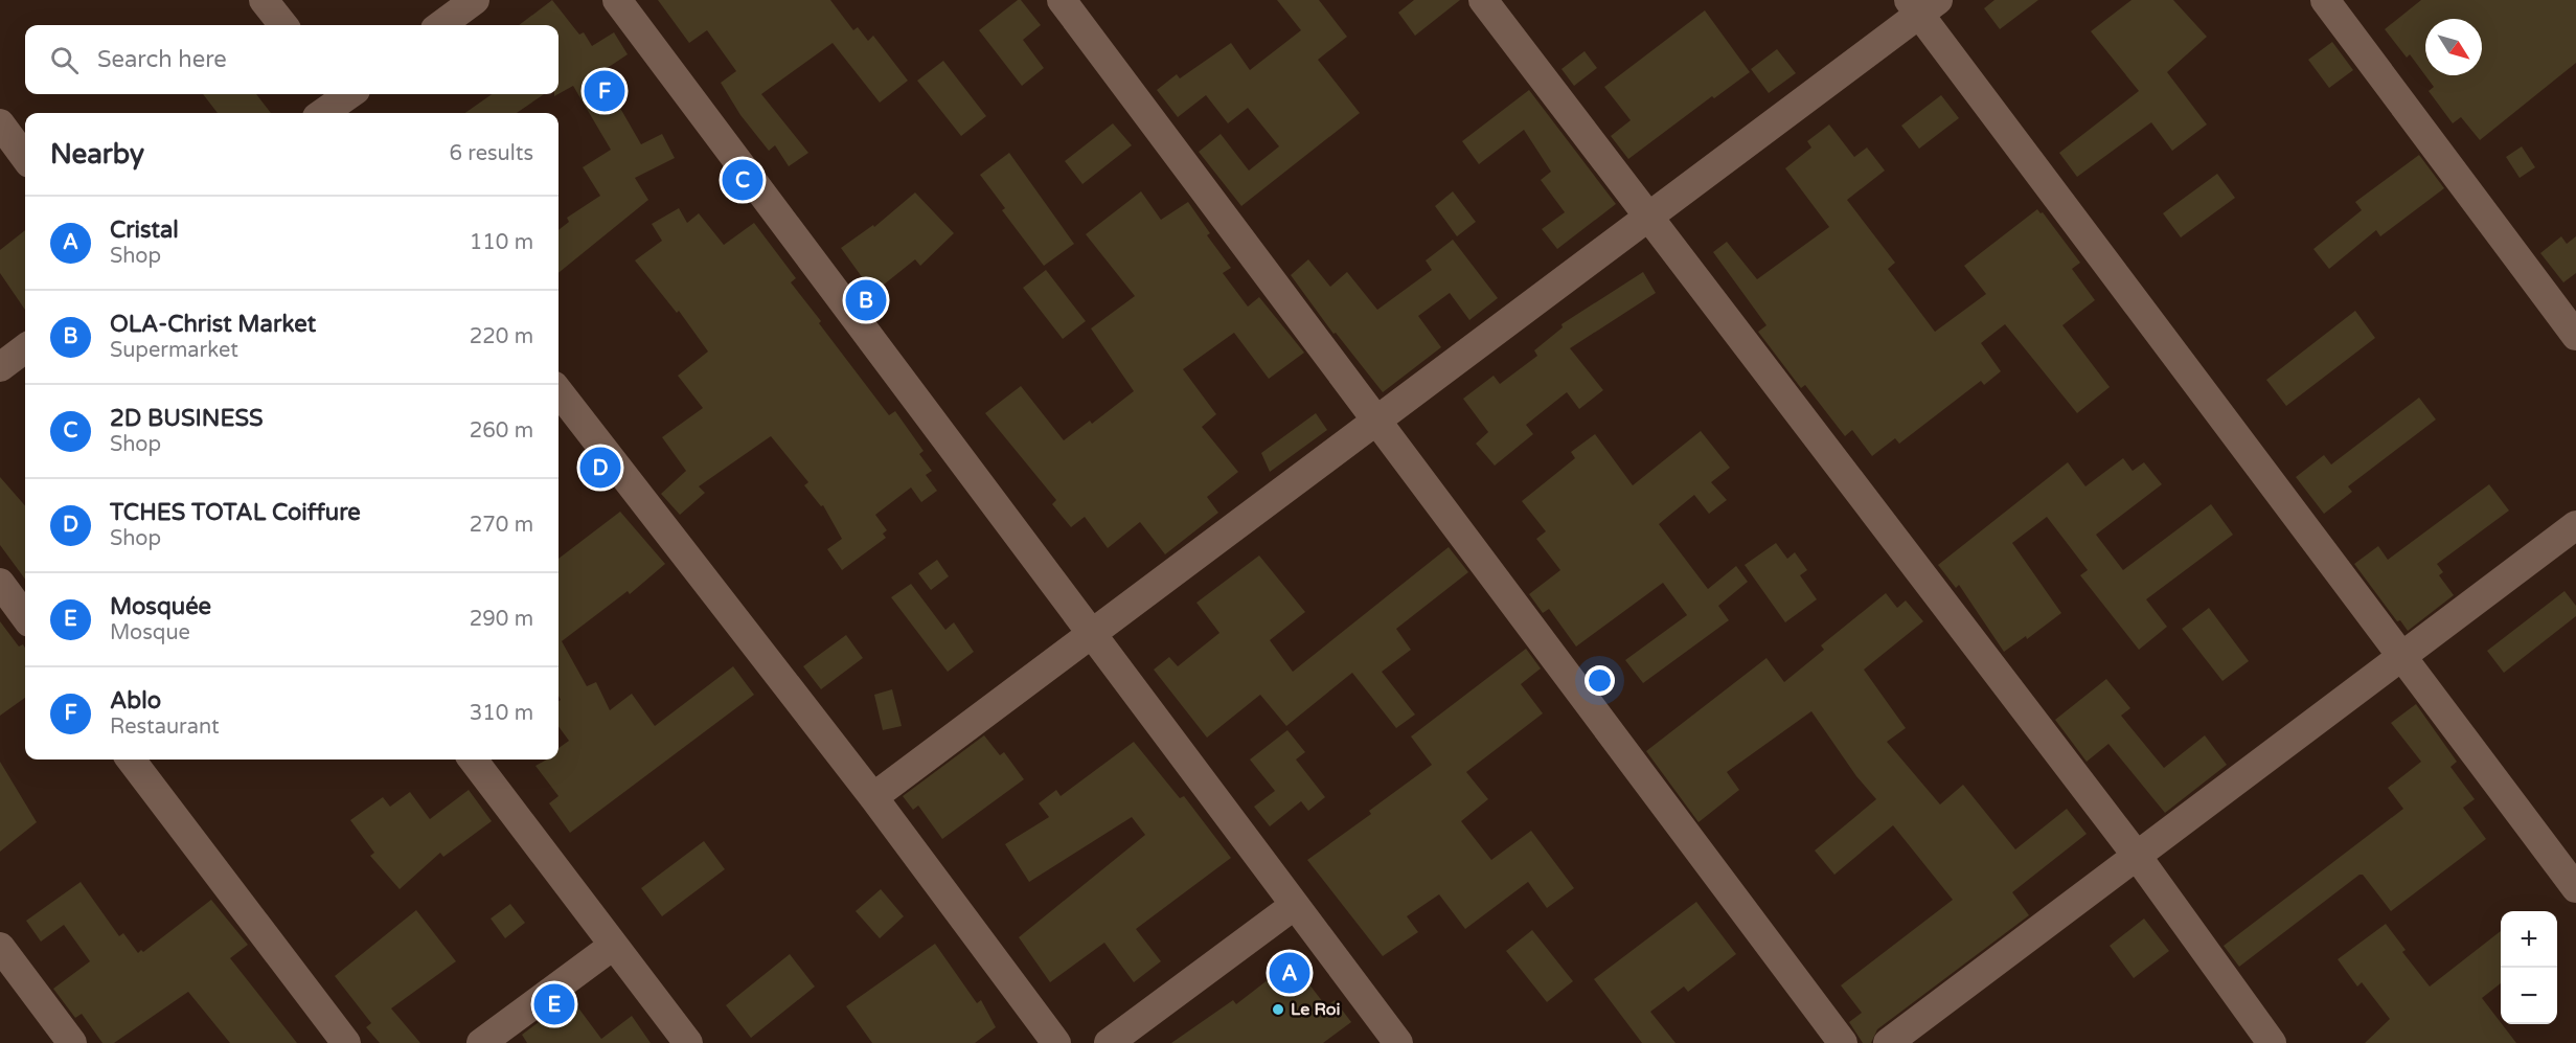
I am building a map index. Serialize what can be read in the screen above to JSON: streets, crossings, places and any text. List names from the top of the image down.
{
  "places": ["Le Roi"],
  "north": "bottom right",
  "page": {
    "search": "Search here",
    "pins": [
      "F",
      "C",
      "B",
      "D",
      "A",
      "E"
    ],
    "heading": ["Nearby", "6 results"],
    "list": [
      {
        "mark": "A",
        "name": "Cristal",
        "note": "Shop",
        "value": "110 m"
      },
      {
        "mark": "B",
        "name": "OLA-Christ Market",
        "note": "Supermarket",
        "value": "220 m"
      },
      {
        "mark": "C",
        "name": "2D BUSINESS",
        "note": "Shop",
        "value": "260 m"
      },
      {
        "mark": "D",
        "name": "TCHES TOTAL Coiffure",
        "note": "Shop",
        "value": "270 m"
      },
      {
        "mark": "E",
        "name": "Mosquée",
        "note": "Mosque",
        "value": "290 m"
      },
      {
        "mark": "F",
        "name": "Ablo",
        "note": "Restaurant",
        "value": "310 m"
      }
    ],
    "map_buttons": ["+", "−"]
  }
}
